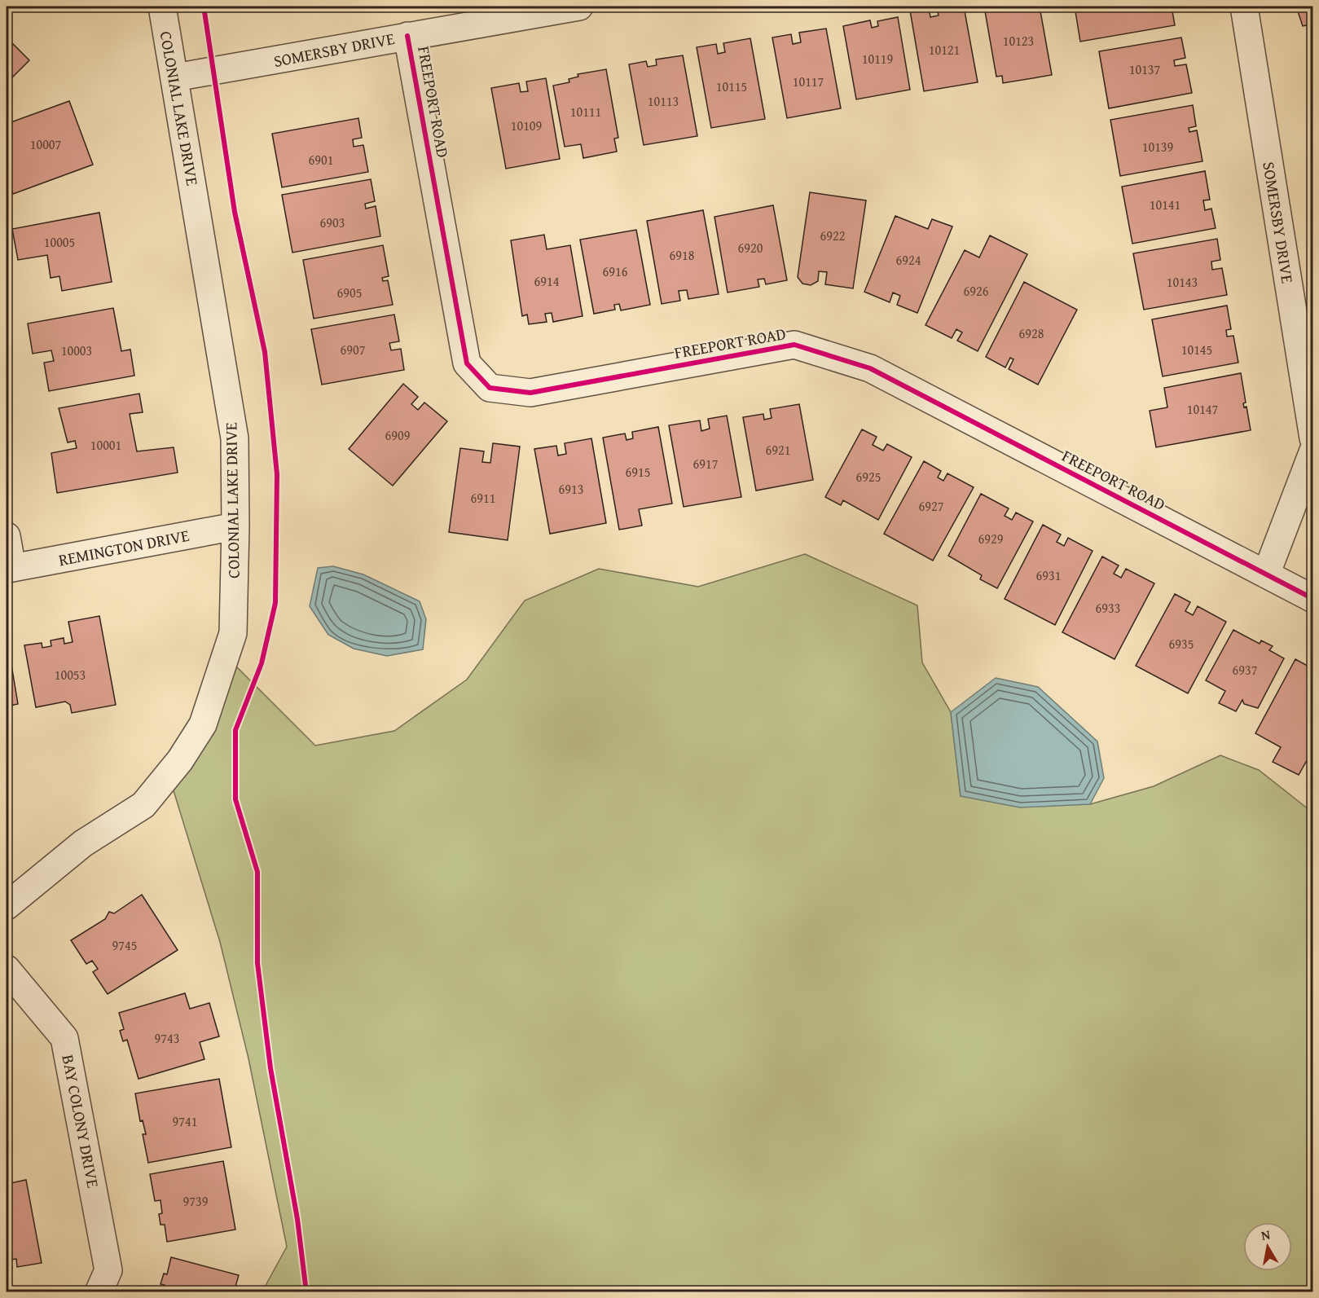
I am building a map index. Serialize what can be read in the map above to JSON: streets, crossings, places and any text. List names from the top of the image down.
{
  "streets": {
    "street": [
      "SOMERSBY DRIVE",
      "FREEPORT ROAD",
      "COLONIAL LAKE DRIVE",
      "REMINGTON DRIVE",
      "BAY COLONY DRIVE"
    ]
  },
  "crossings": [
    ["SOMERSBY DRIVE", "FREEPORT ROAD"],
    ["SOMERSBY DRIVE", "COLONIAL LAKE DRIVE"],
    ["COLONIAL LAKE DRIVE", "REMINGTON DRIVE"]
  ],
  "house_numbers": [
    "10123",
    "10121",
    "10119",
    "10137",
    "10117",
    "10115",
    "10113",
    "10111",
    "10109",
    "10007",
    "10139",
    "6901",
    "10141",
    "6903",
    "6922",
    "10005",
    "6920",
    "6918",
    "6924",
    "6916",
    "6914",
    "10143",
    "6926",
    "6905",
    "6928",
    "6907",
    "10145",
    "10003",
    "10147",
    "6909",
    "10001",
    "6921",
    "6917",
    "6915",
    "6925",
    "6913",
    "6911",
    "6927",
    "6929",
    "6931",
    "6933",
    "6935",
    "6937",
    "10053",
    "9745",
    "9743",
    "9741",
    "9739"
  ],
  "north": "top"
}
